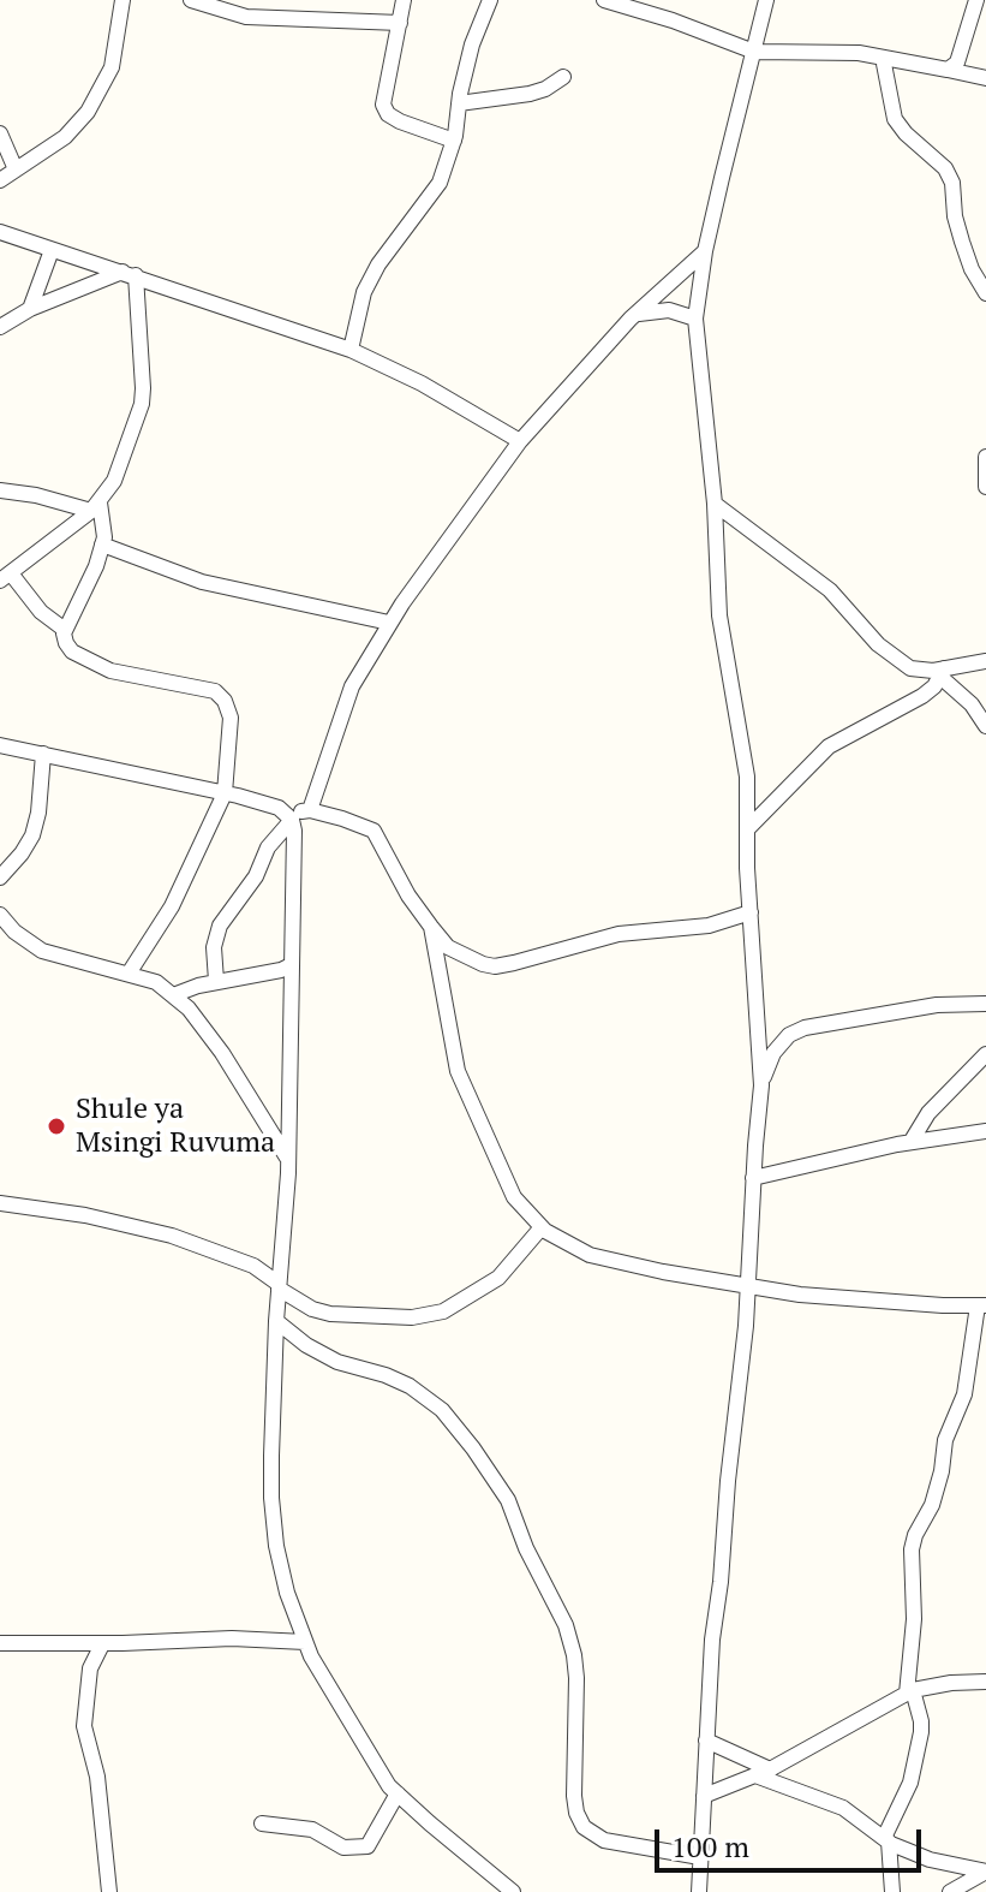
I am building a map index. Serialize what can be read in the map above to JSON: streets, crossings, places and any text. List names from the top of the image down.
{
  "places": ["Shule ya Msingi Ruvuma"],
  "scale_bar": "100 m"
}
